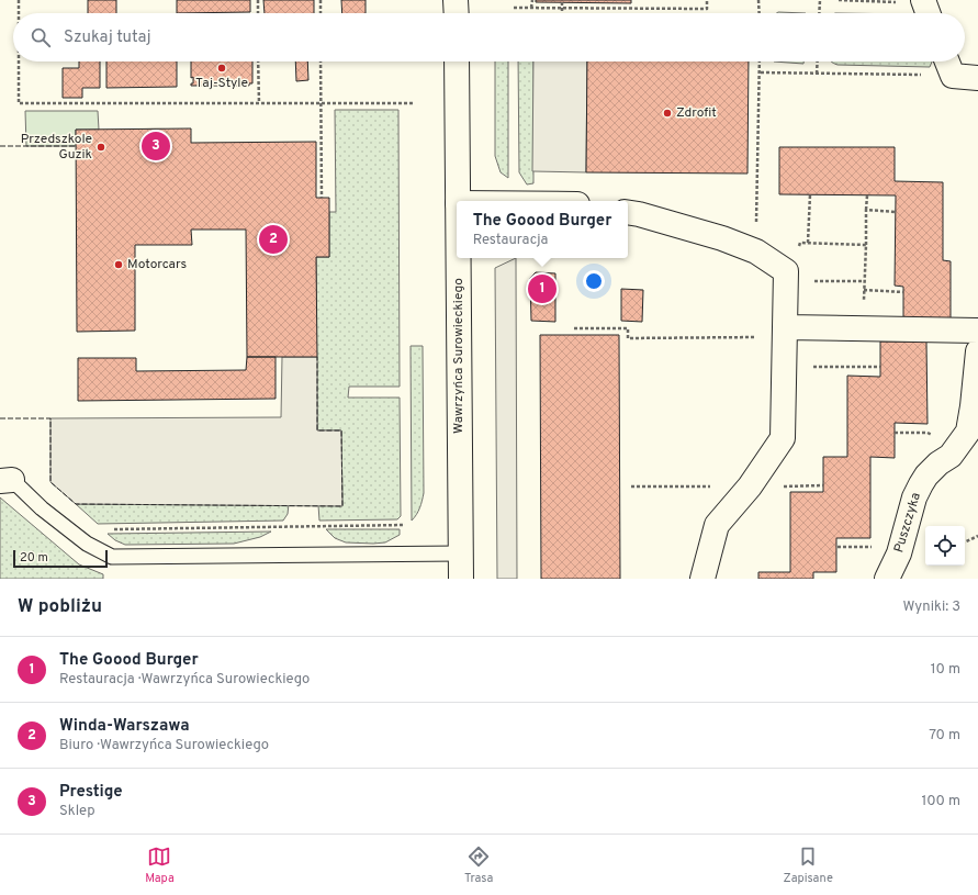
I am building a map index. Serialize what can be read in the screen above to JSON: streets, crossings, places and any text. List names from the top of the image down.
{
  "streets": {
    "street": ["Wawrzyńca Surowieckiego", "Puszczyka"]
  },
  "places": [
    "Taj-Style",
    "Zdrofit",
    "Przedszkole Guzik",
    "Motorcars"
  ],
  "scale_bar": "20 m",
  "page": {
    "search": "Szukaj tutaj",
    "pins": ["3", "2", "1"],
    "popup": ["The Goood Burger", "Restauracja"],
    "scale": "20 m",
    "heading": ["W pobliżu", "Wyniki: 3"],
    "list": [
      {
        "mark": "1",
        "name": "The Goood Burger",
        "note": "Restauracja · Wawrzyńca Surowieckiego",
        "value": "10 m"
      },
      {
        "mark": "2",
        "name": "Winda-Warszawa",
        "note": "Biuro · Wawrzyńca Surowieckiego",
        "value": "70 m"
      },
      {
        "mark": "3",
        "name": "Prestige",
        "note": "Sklep",
        "value": "100 m"
      }
    ],
    "nav": ["Mapa", "Trasa", "Zapisane"]
  }
}
